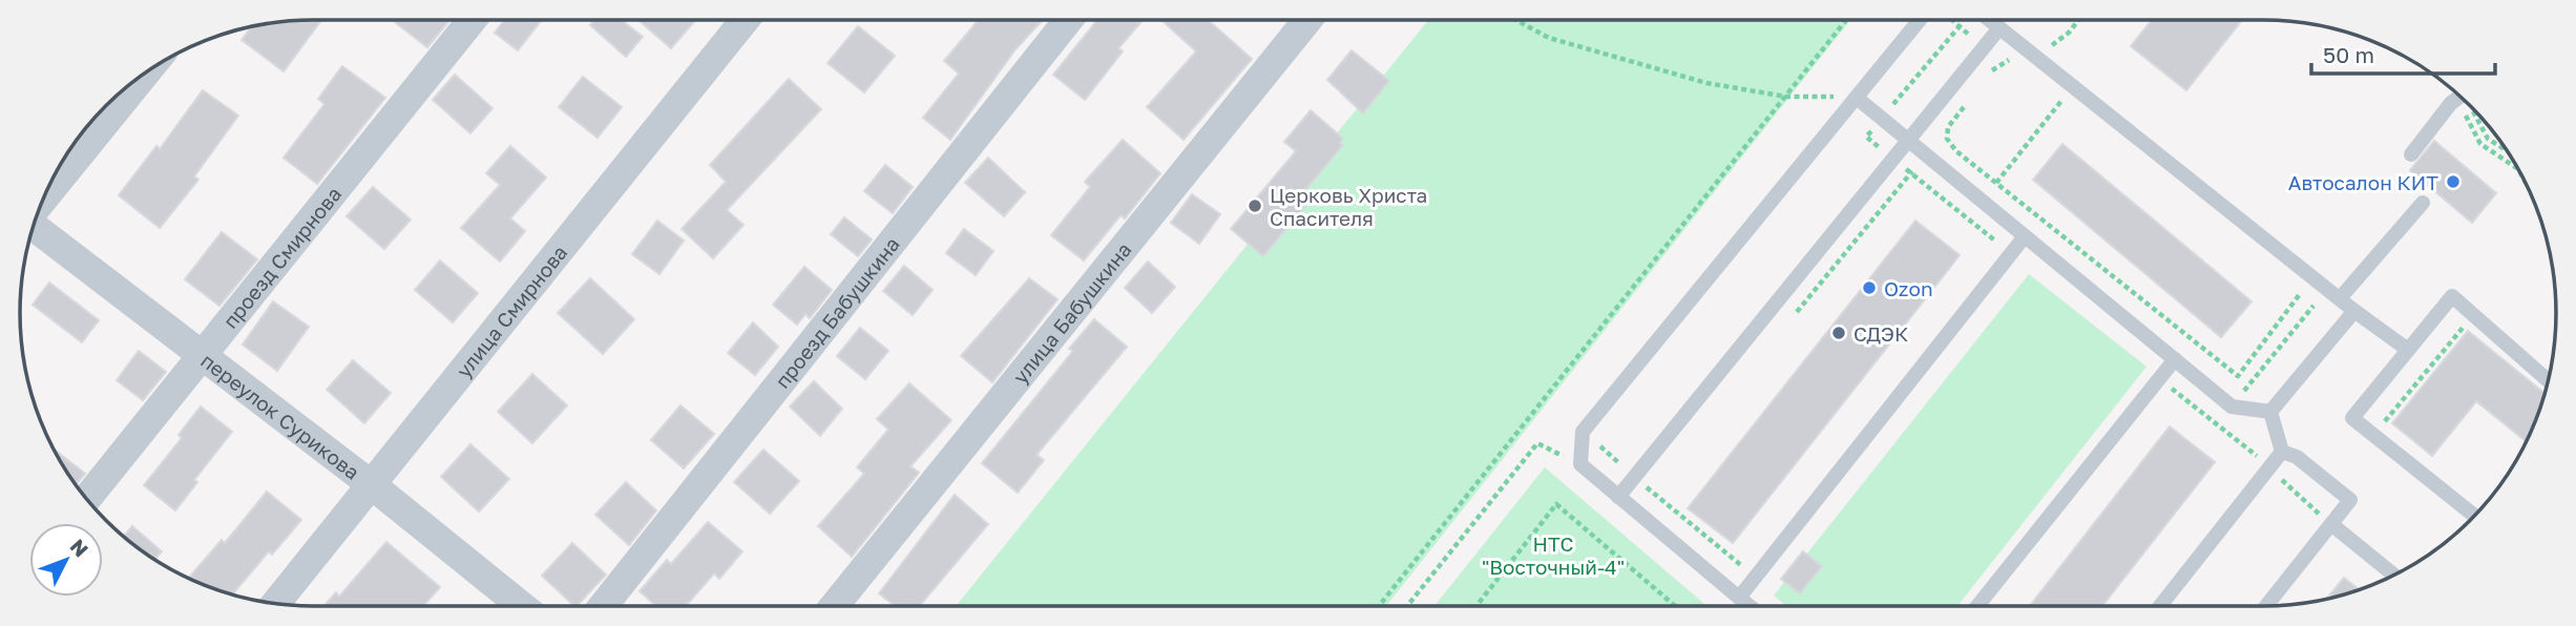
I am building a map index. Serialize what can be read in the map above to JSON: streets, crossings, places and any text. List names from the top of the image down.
{
  "streets": {
    "street": [
      "проезд Смирнова",
      "улица Смирнова",
      "проезд Бабушкина",
      "улица Бабушкина",
      "переулок Сурикова"
    ]
  },
  "crossings": [
    ["проезд Смирнова", "переулок Сурикова"],
    ["улица Смирнова", "переулок Сурикова"]
  ],
  "parks": ["НТС \"Восточный-4\""],
  "places": [
    "Автосалон КИТ",
    "Церковь Христа Спасителя",
    "Ozon",
    "СДЭК"
  ],
  "scale_bar": "50 m",
  "north": "top right"
}
